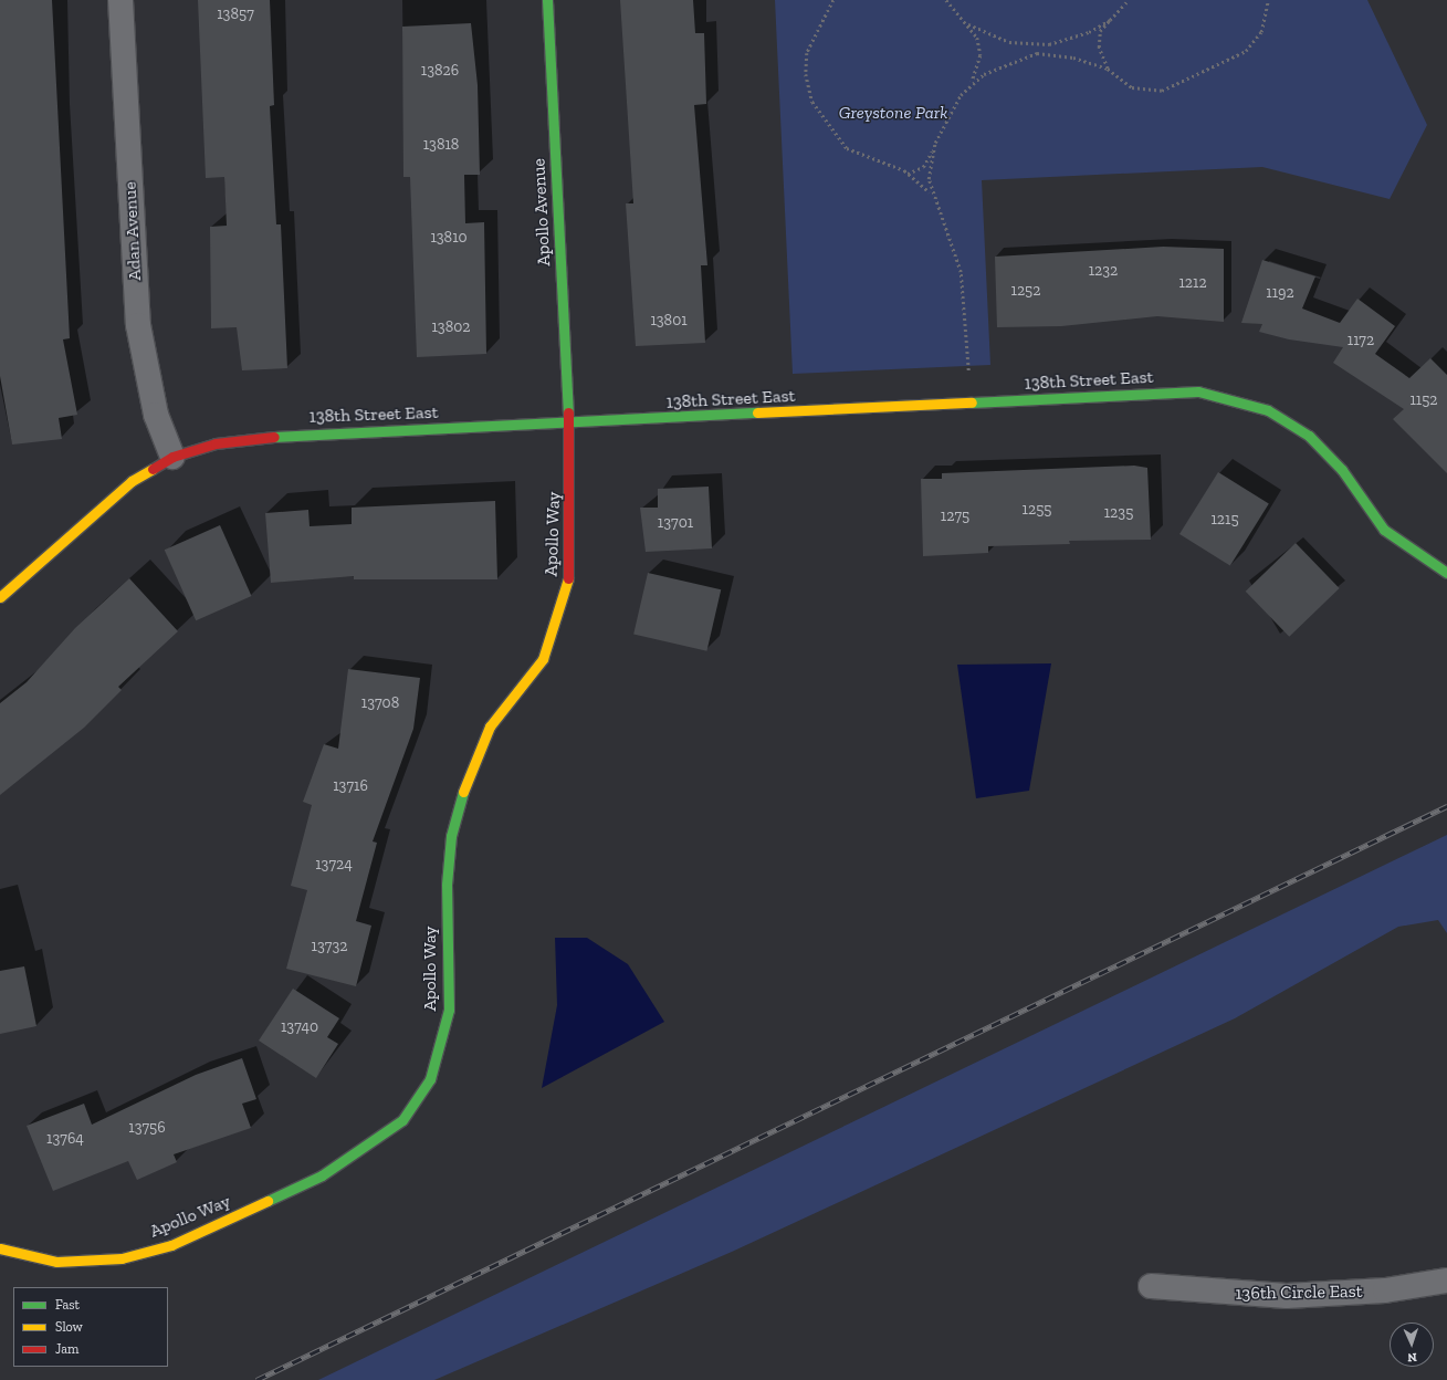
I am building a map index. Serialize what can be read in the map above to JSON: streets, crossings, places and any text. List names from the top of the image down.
{
  "streets": {
    "street": [
      "Apollo Avenue",
      "Adan Avenue",
      "138th Street East",
      "Apollo Way",
      "136th Circle East"
    ]
  },
  "crossings": [
    ["Apollo Avenue", "138th Street East"],
    ["Apollo Avenue", "Apollo Way"],
    ["Adan Avenue", "138th Street East"],
    ["138th Street East", "Apollo Way"]
  ],
  "parks": ["Greystone Park"],
  "house_numbers": [
    "13857",
    "13826",
    "13818",
    "13810",
    "1232",
    "1212",
    "1252",
    "1192",
    "13801",
    "13802",
    "1172",
    "1152",
    "1255",
    "1235",
    "1275",
    "1215",
    "13701",
    "13708",
    "13716",
    "13724",
    "13732",
    "13740",
    "13756",
    "13764"
  ],
  "legend": ["Fast", "Slow", "Jam"],
  "north": "bottom"
}
